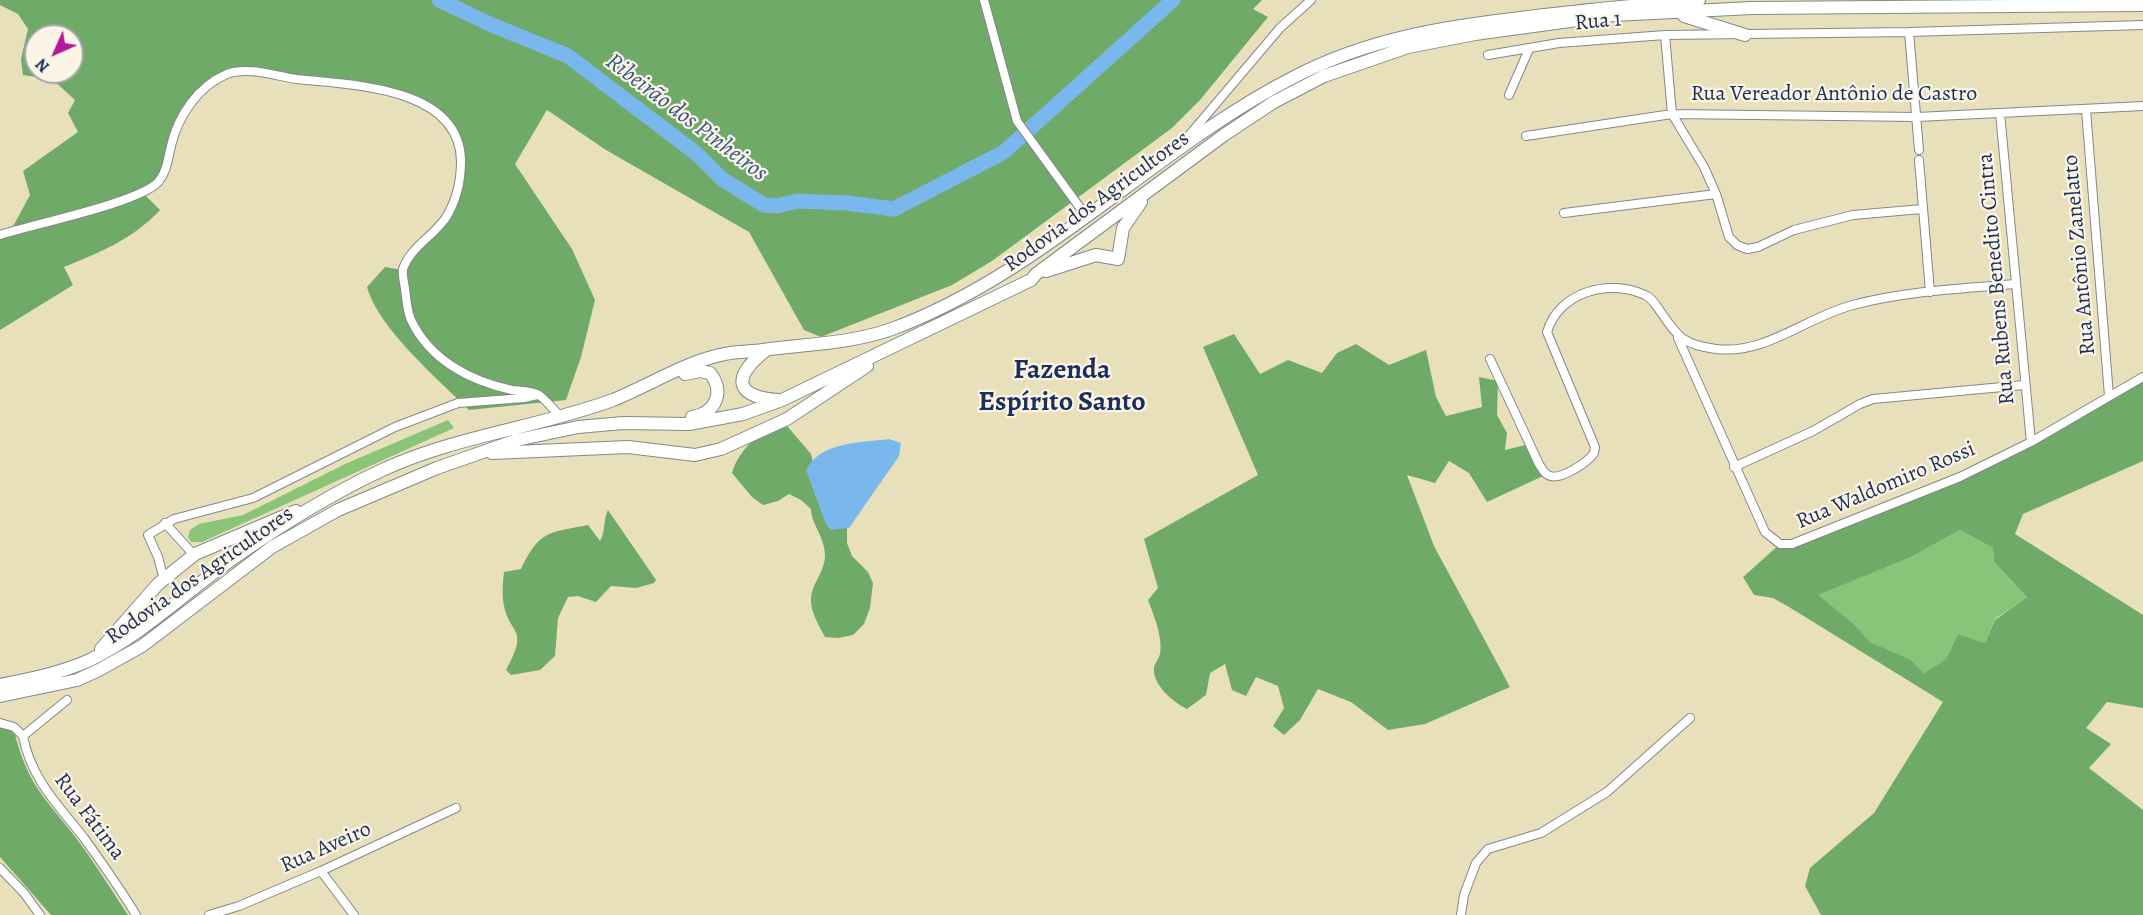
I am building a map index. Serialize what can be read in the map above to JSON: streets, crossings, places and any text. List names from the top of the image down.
{
  "streets": {
    "main road": ["Rodovia dos Agricultores"],
    "street": [
      "Rua 1",
      "Rua Vereador Antônio de Castro",
      "Rua Antônio Zanelatto",
      "Rua Rubens Benedito Cintra",
      "Rua Waldomiro Rossi",
      "Rua Fátima",
      "Rua Aveiro"
    ]
  },
  "crossings": [
    ["Rua Vereador Antônio de Castro", "Rua Antônio Zanelatto"],
    ["Rua Vereador Antônio de Castro", "Rua Rubens Benedito Cintra"],
    ["Rua Antônio Zanelatto", "Rua Waldomiro Rossi"],
    ["Rua Rubens Benedito Cintra", "Rua Waldomiro Rossi"]
  ],
  "districts": ["Fazenda Espírito Santo"],
  "water": ["Ribeirão dos Pinheiros"],
  "north": "bottom left"
}
